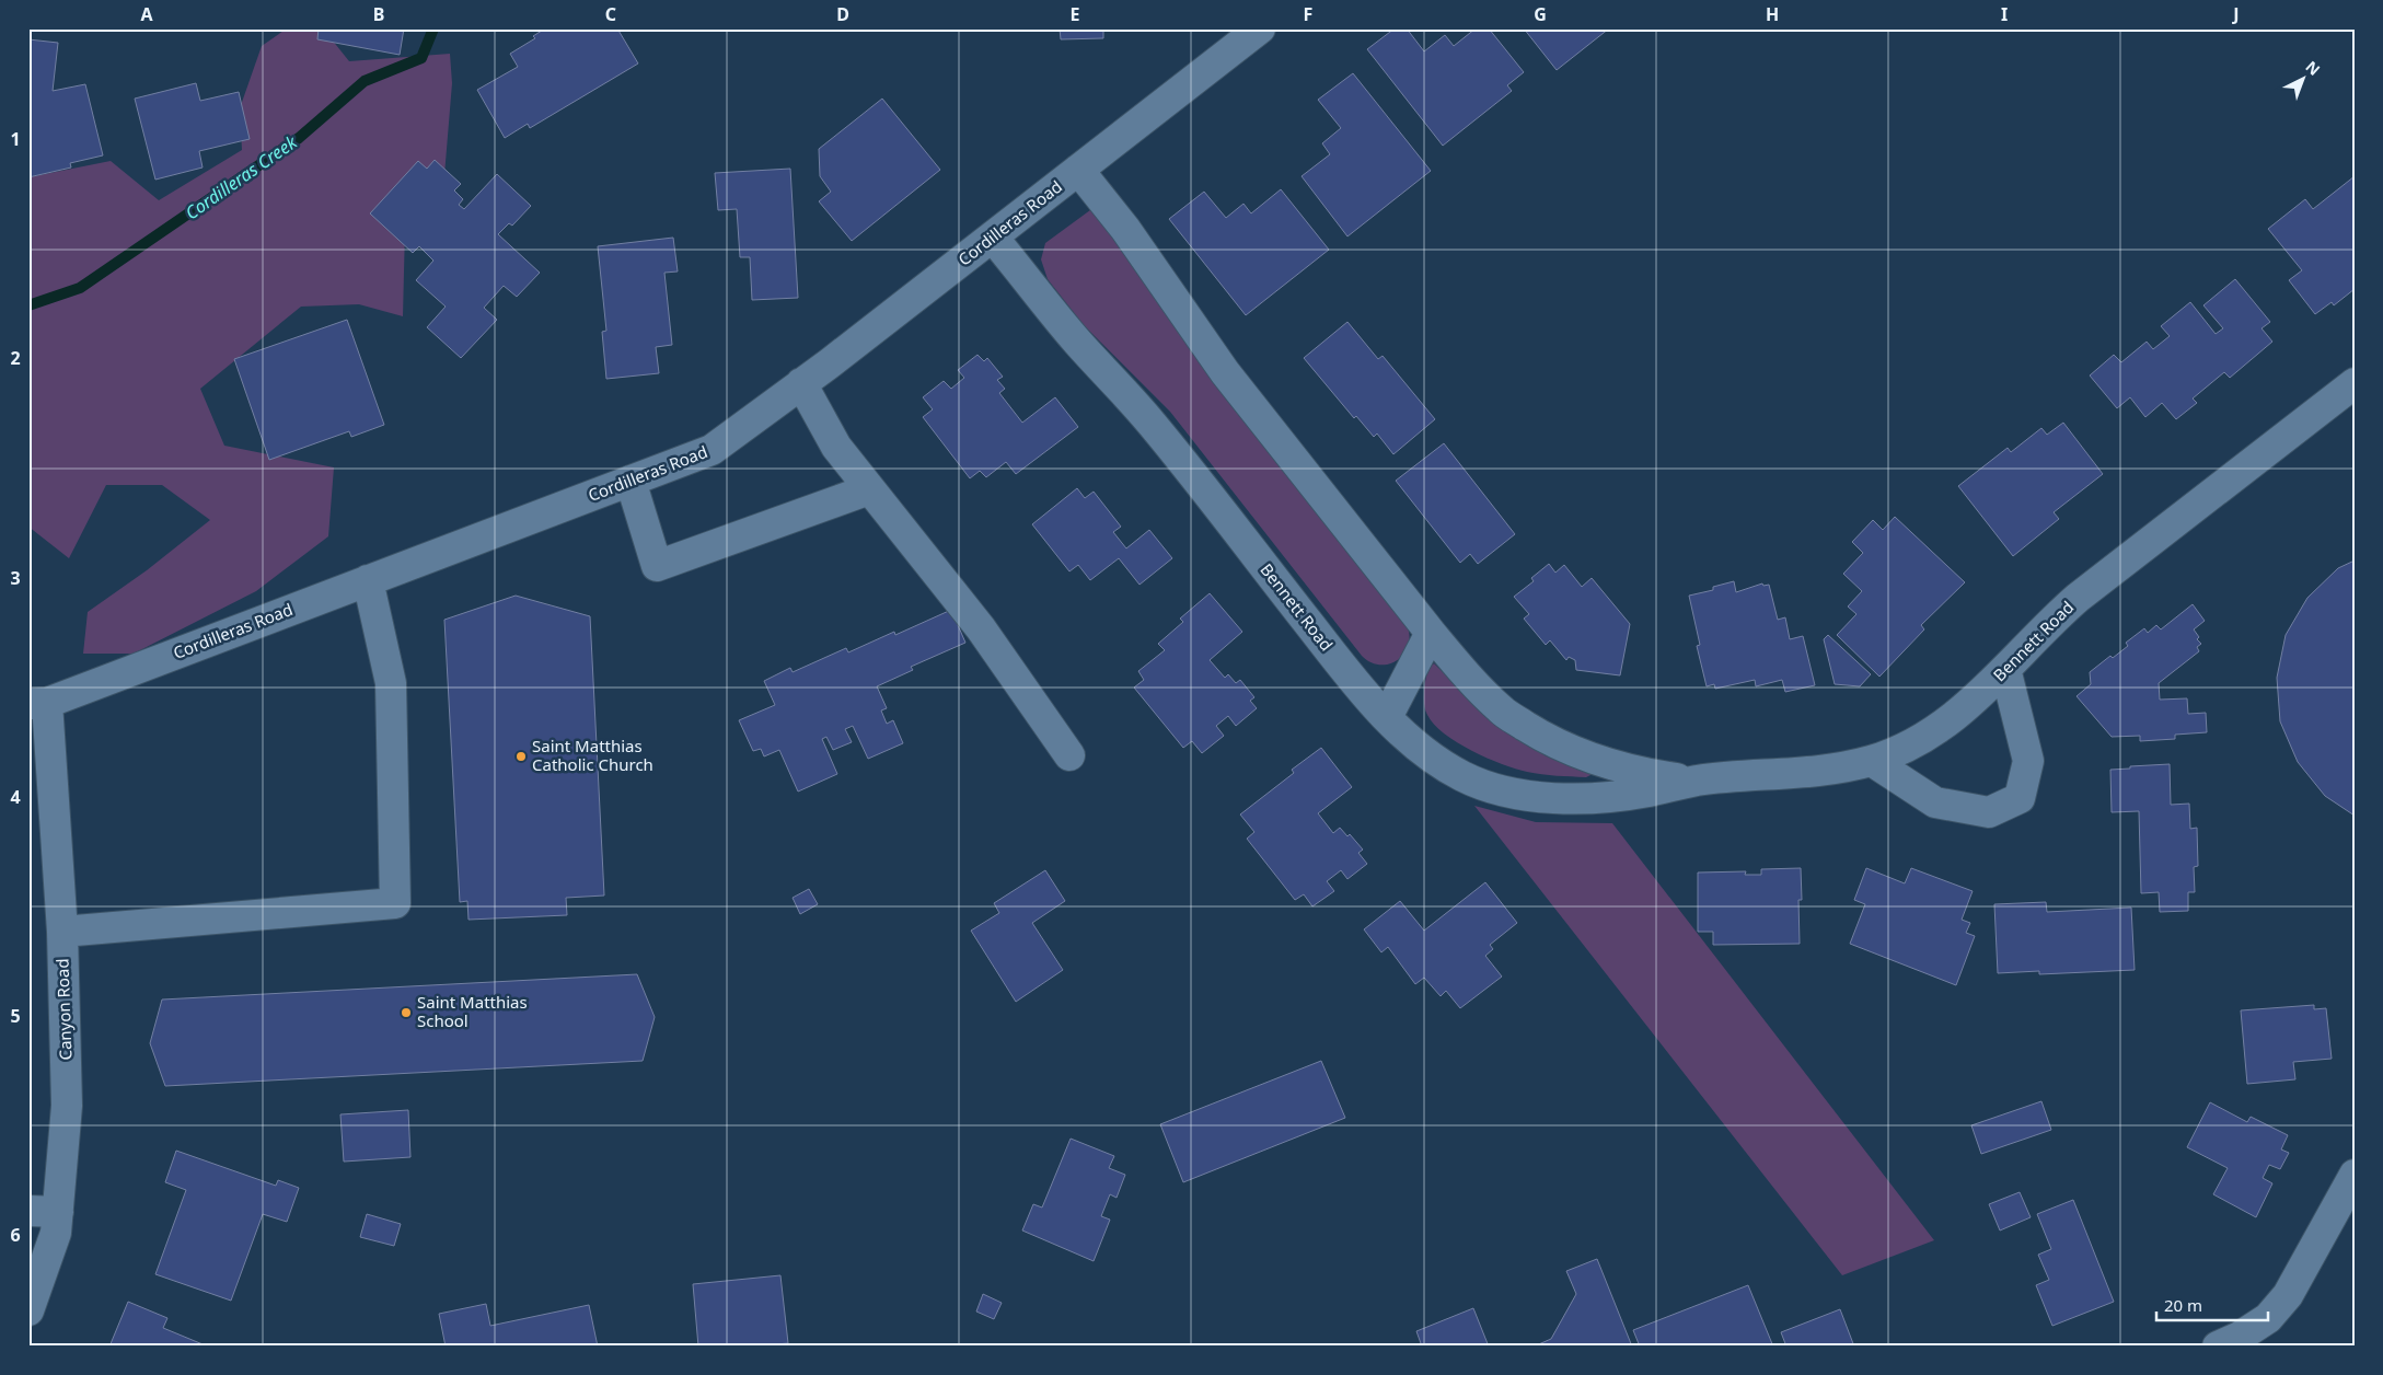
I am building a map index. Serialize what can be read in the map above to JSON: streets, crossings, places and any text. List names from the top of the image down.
{
  "streets": {
    "street": ["Cordilleras Road", "Bennett Road", "Canyon Road"]
  },
  "crossings": [
    ["Cordilleras Road", "Bennett Road"],
    ["Cordilleras Road", "Canyon Road"]
  ],
  "water": ["Cordilleras Creek"],
  "places": ["Saint Matthias Catholic Church", "Saint Matthias School"],
  "scale_bar": "20 m",
  "north": "top right",
  "grid": {
    "columns": [
      "A",
      "B",
      "C",
      "D",
      "E",
      "F",
      "G",
      "H",
      "I",
      "J"
    ],
    "rows": [
      "1",
      "2",
      "3",
      "4",
      "5",
      "6"
    ]
  }
}
